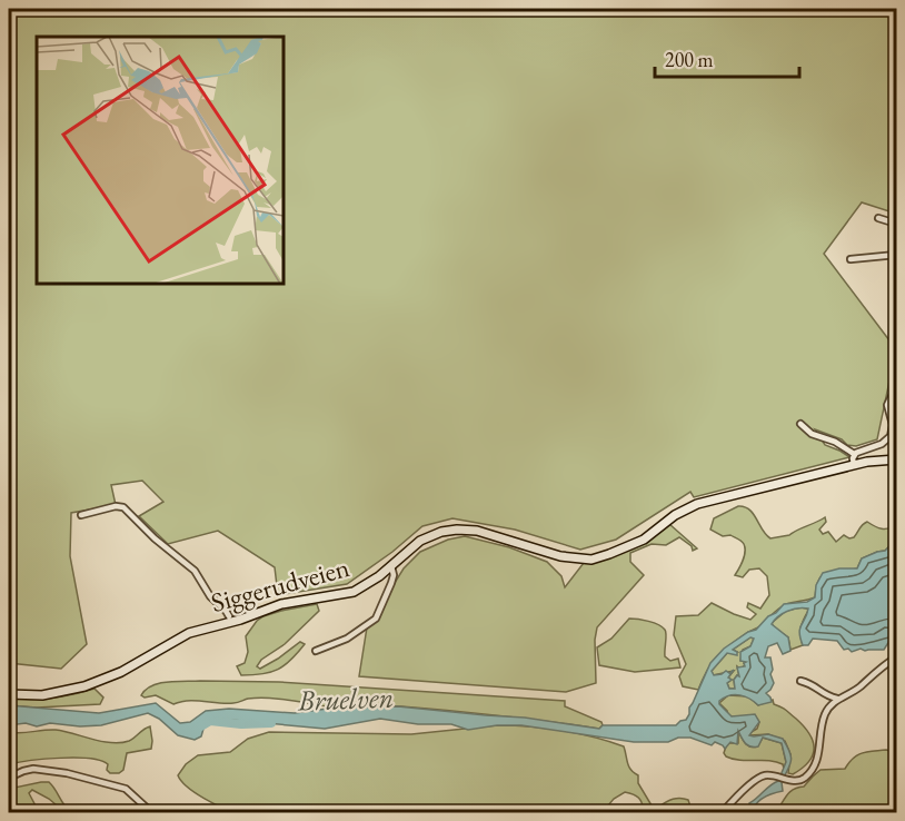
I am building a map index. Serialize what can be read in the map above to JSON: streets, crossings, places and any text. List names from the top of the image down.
{
  "streets": {
    "main road": ["Siggerudveien"]
  },
  "water": ["Bruelven"],
  "scale_bar": "200 m"
}
